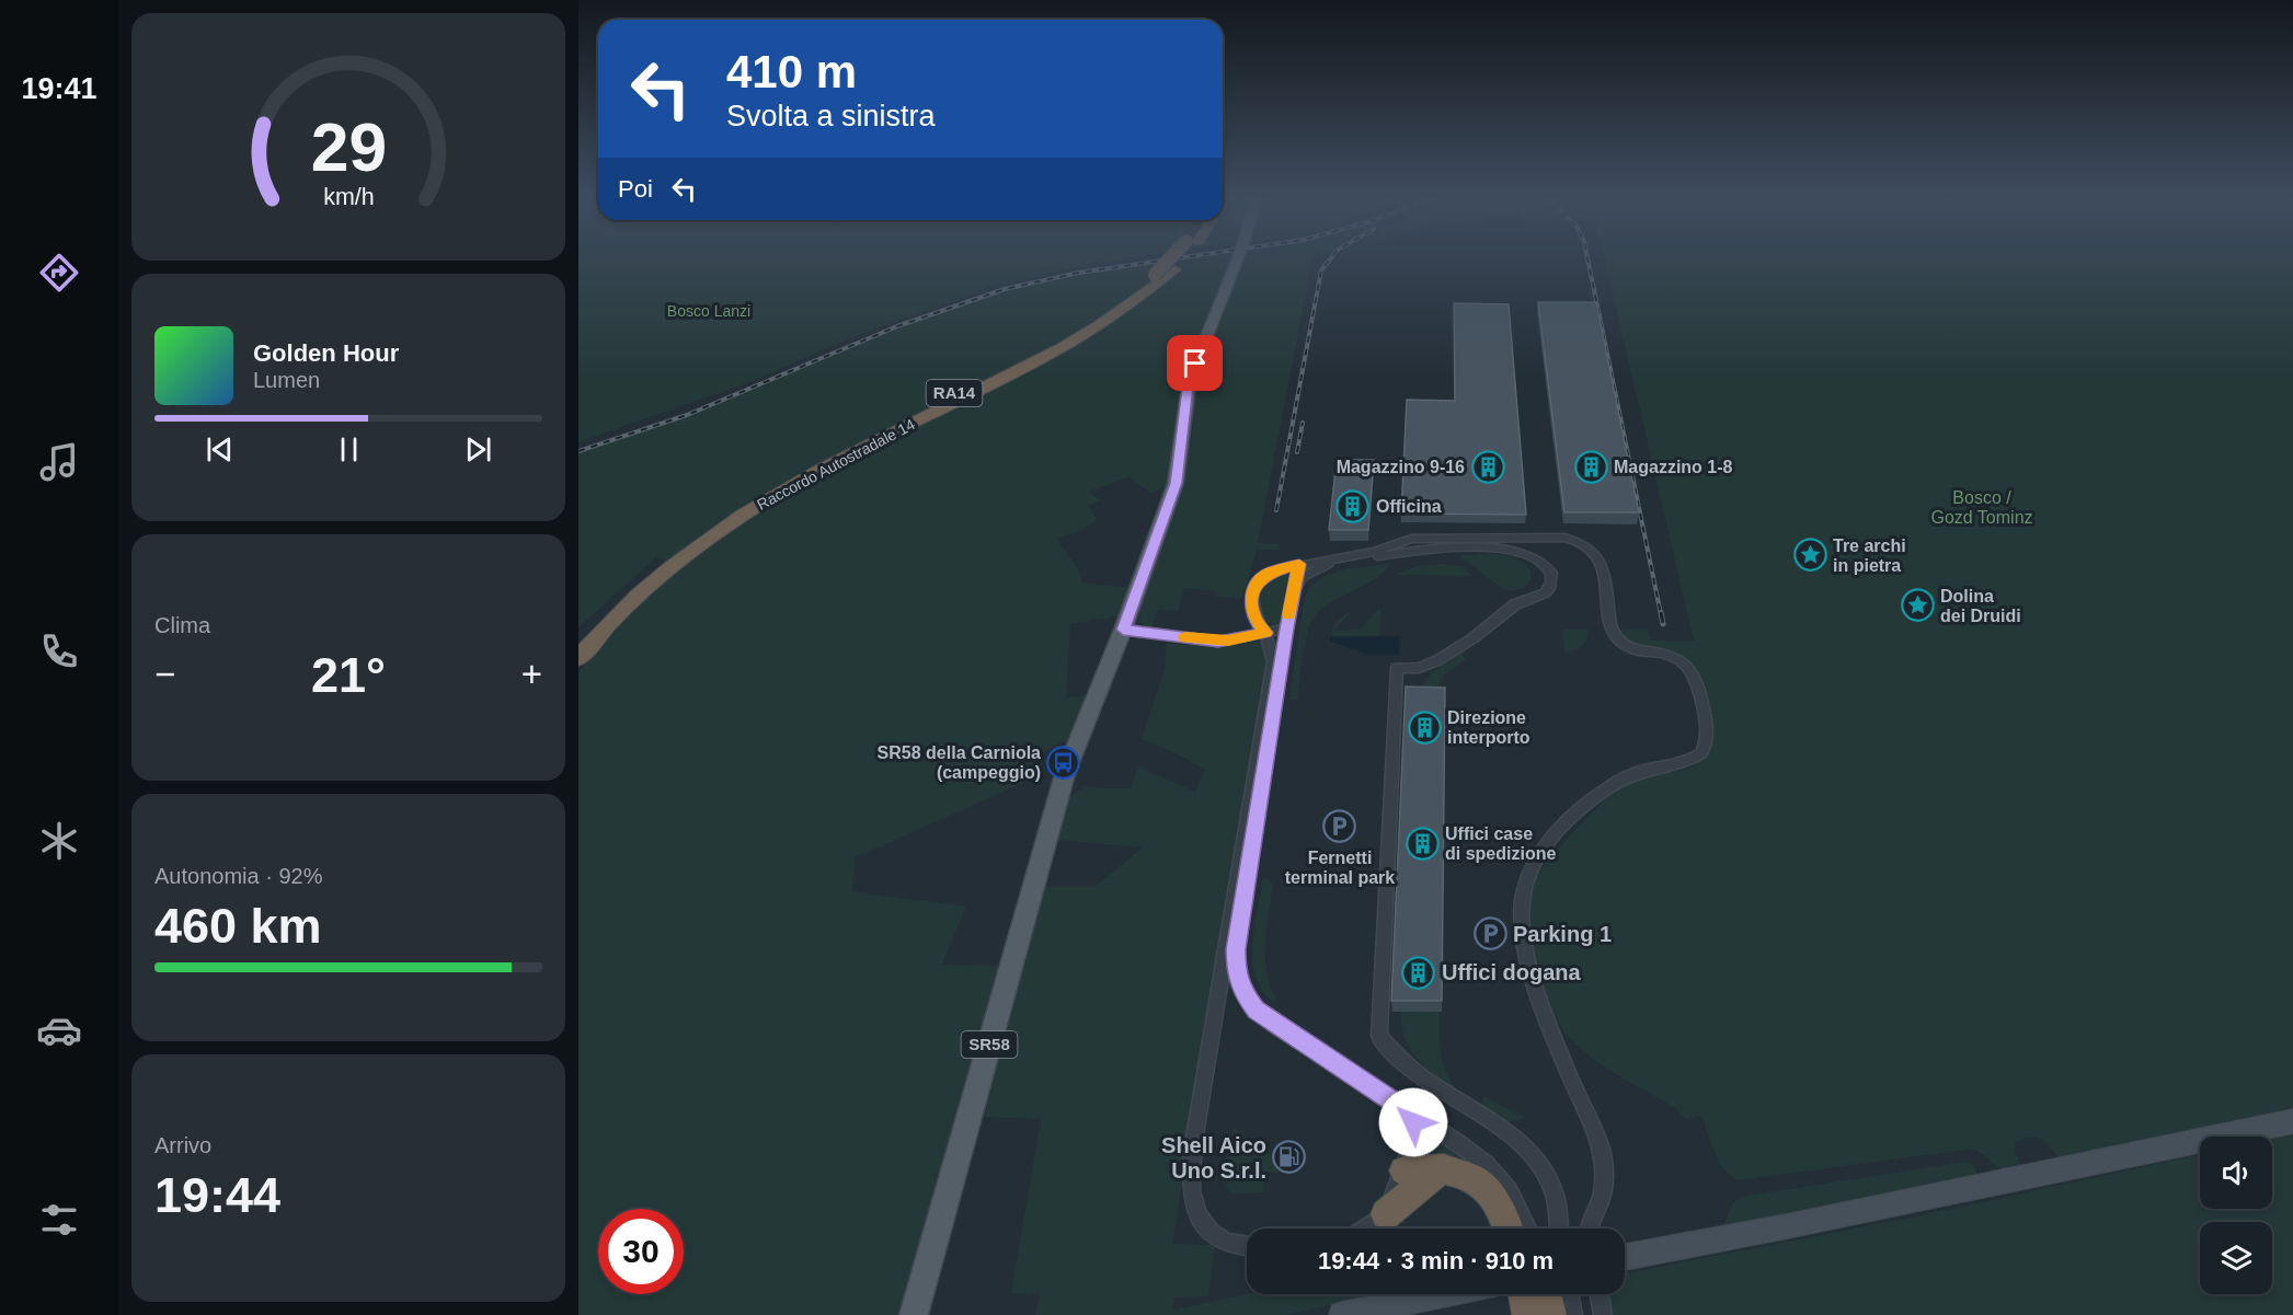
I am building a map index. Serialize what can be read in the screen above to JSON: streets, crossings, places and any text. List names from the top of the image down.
{
  "streets": {
    "highway": ["RA14", "Raccordo Autostradale 14"],
    "main road": ["SR58"]
  },
  "parks": ["Bosco Lanzi", "Bosco / Gozd Tominz"],
  "places": {
    "building": [
      "Magazzino 9-16",
      "Magazzino 1-8",
      "Officina",
      "Direzione interporto",
      "Uffici case di spedizione",
      "Uffici dogana"
    ],
    "place": ["Tre archi in pietra", "Dolina dei Druidi"],
    "bus stop": ["SR58 della Carniola (campeggio)"],
    "parking": ["Fernetti terminal park", "Parking 1"],
    "fuel station": ["Shell Aico Uno S.r.l."]
  },
  "page": {
    "tabs": "19:41",
    "turn": ["410 m", "Svolta a sinistra"],
    "then": "Poi",
    "song": ["Golden Hour", "Lumen"],
    "tile": [
      "Clima",
      ["Autonomia · 92%", "460 km"],
      ["Arrivo", "19:44"]
    ],
    "heat": ["−", "21°", "+"],
    "limit": "30",
    "trip": "19:44 · 3 min · 910 m",
    "gauge": ["29", "km/h"]
  }
}
